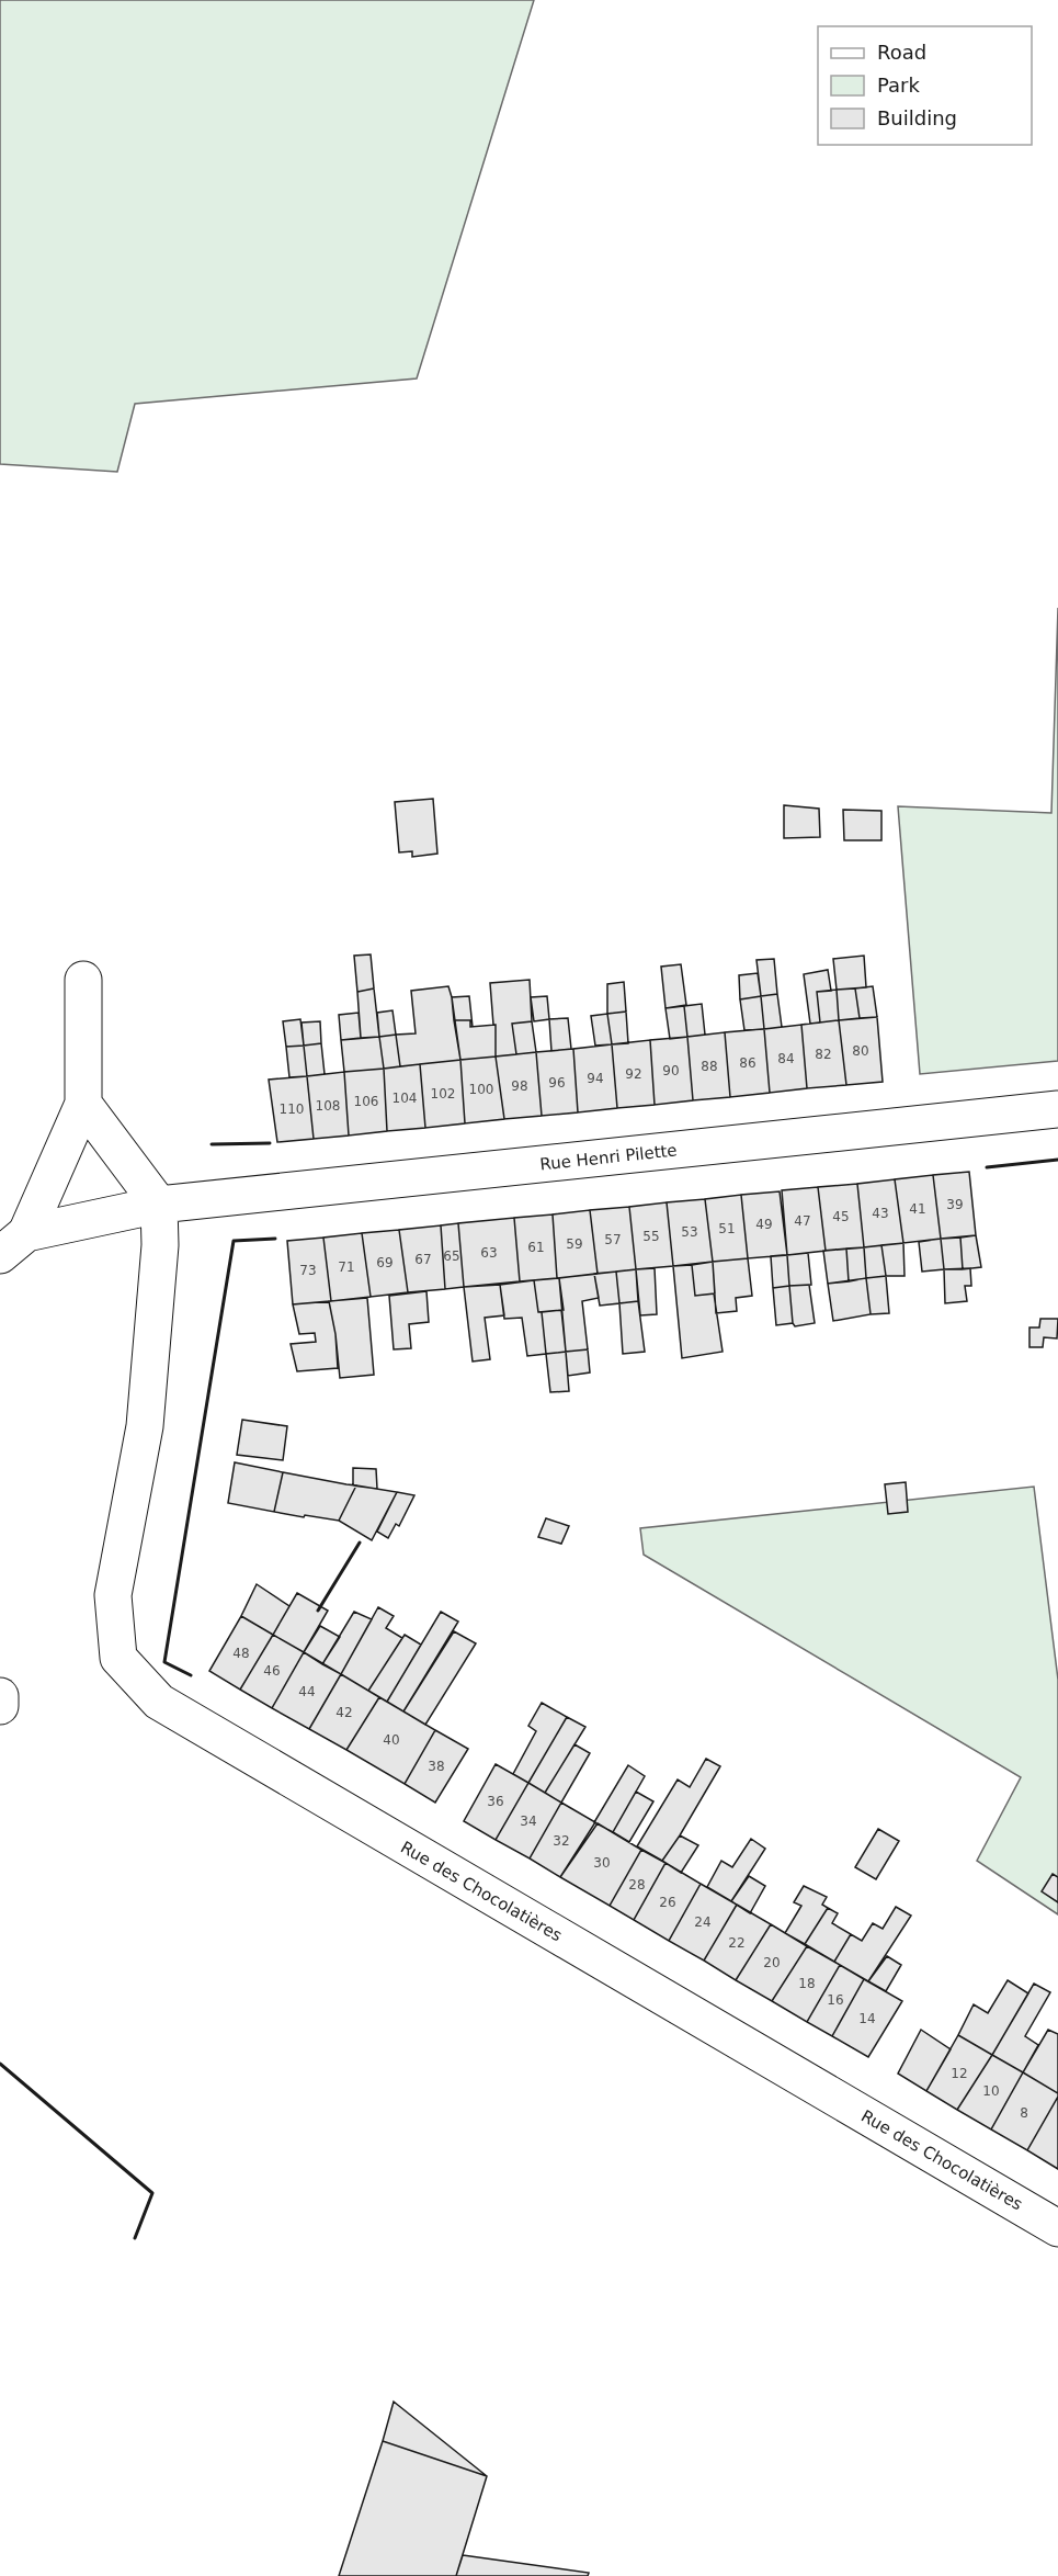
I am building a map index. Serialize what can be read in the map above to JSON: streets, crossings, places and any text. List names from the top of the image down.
{
  "streets": {
    "street": ["Rue Henri Pilette", "Rue des Chocolatières"]
  },
  "crossings": [
    ["Rue Henri Pilette", "Rue des Chocolatières"]
  ],
  "house_numbers": [
    "80",
    "82",
    "84",
    "86",
    "88",
    "90",
    "92",
    "94",
    "96",
    "98",
    "100",
    "102",
    "104",
    "106",
    "108",
    "110",
    "39",
    "41",
    "43",
    "45",
    "47",
    "49",
    "51",
    "53",
    "55",
    "57",
    "59",
    "61",
    "63",
    "65",
    "67",
    "69",
    "71",
    "73",
    "48",
    "46",
    "44",
    "42",
    "40",
    "38",
    "36",
    "34",
    "32",
    "30",
    "28",
    "26",
    "24",
    "22",
    "20",
    "18",
    "16",
    "14",
    "12",
    "10",
    "8"
  ],
  "legend": ["Road", "Park", "Building"]
}
